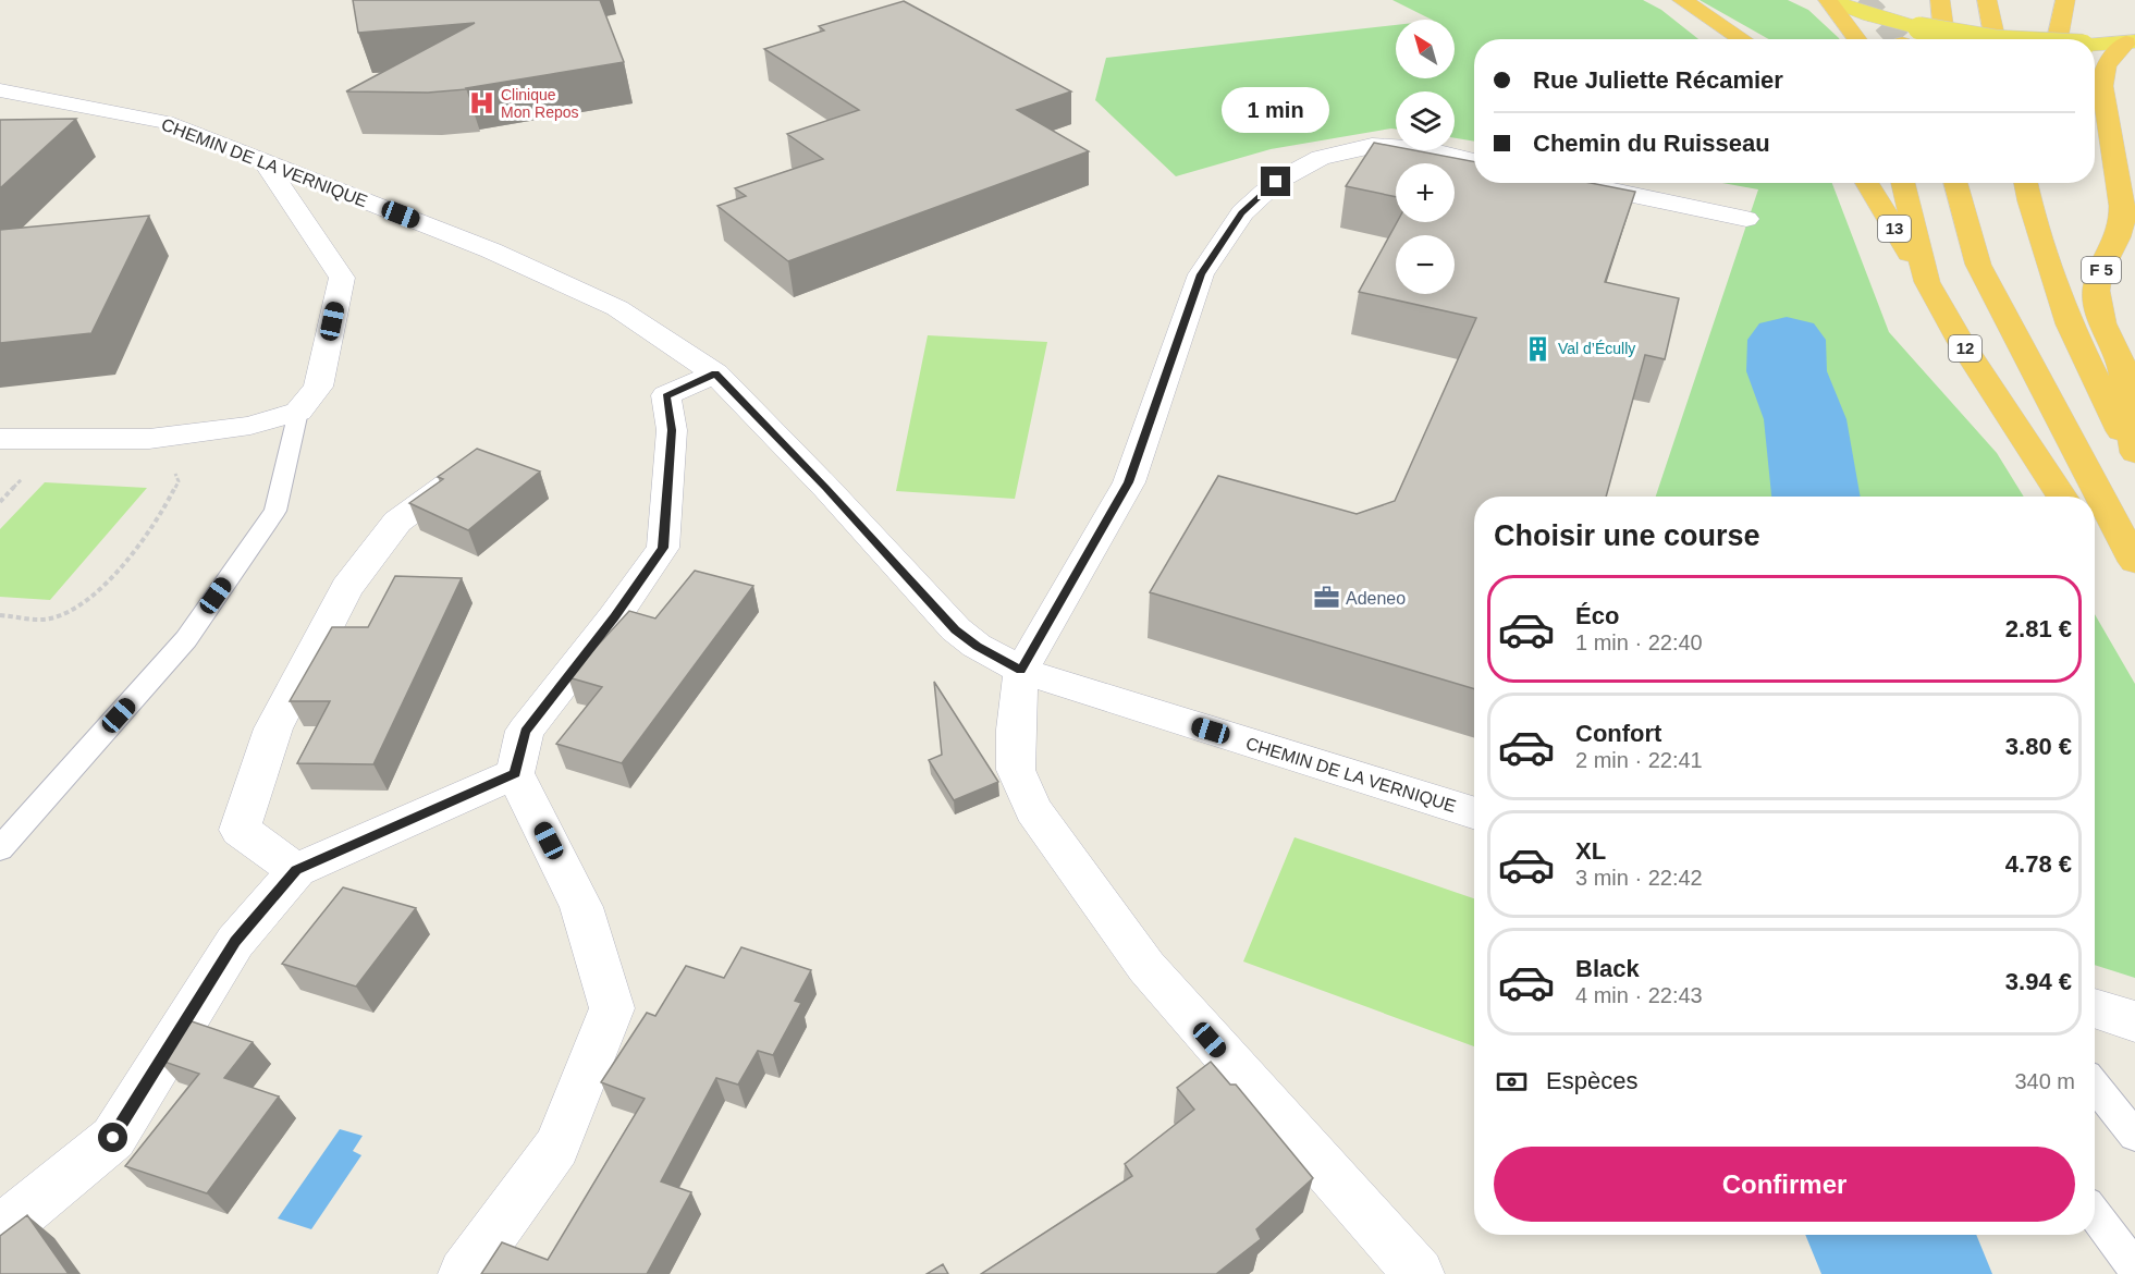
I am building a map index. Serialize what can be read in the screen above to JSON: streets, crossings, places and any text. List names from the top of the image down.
{
  "streets": {
    "highway": ["13", "F 5", "12"],
    "street": ["CHEMIN DE LA VERNIQUE"]
  },
  "crossings": [
    ["13", "12"]
  ],
  "places": {
    "hospital": ["Clinique Mon Repos"],
    "building": ["Val d’Écully"],
    "office": ["Adeneo"]
  },
  "north": "top left",
  "page": {
    "map_buttons": ["+", "−"],
    "banner": ["Rue Juliette Récamier", "Chemin du Ruisseau"],
    "bubble": "1 min",
    "heading": "Choisir une course",
    "list": [
      {
        "name": "Éco",
        "note": "1 min · 22:40",
        "value": "2.81 €"
      },
      {
        "name": "Confort",
        "note": "2 min · 22:41",
        "value": "3.80 €"
      },
      {
        "name": "XL",
        "note": "3 min · 22:42",
        "value": "4.78 €"
      },
      {
        "name": "Black",
        "note": "4 min · 22:43",
        "value": "3.94 €"
      }
    ],
    "pay": ["Espèces", "340 m"],
    "buttons": "Confirmer"
  }
}
